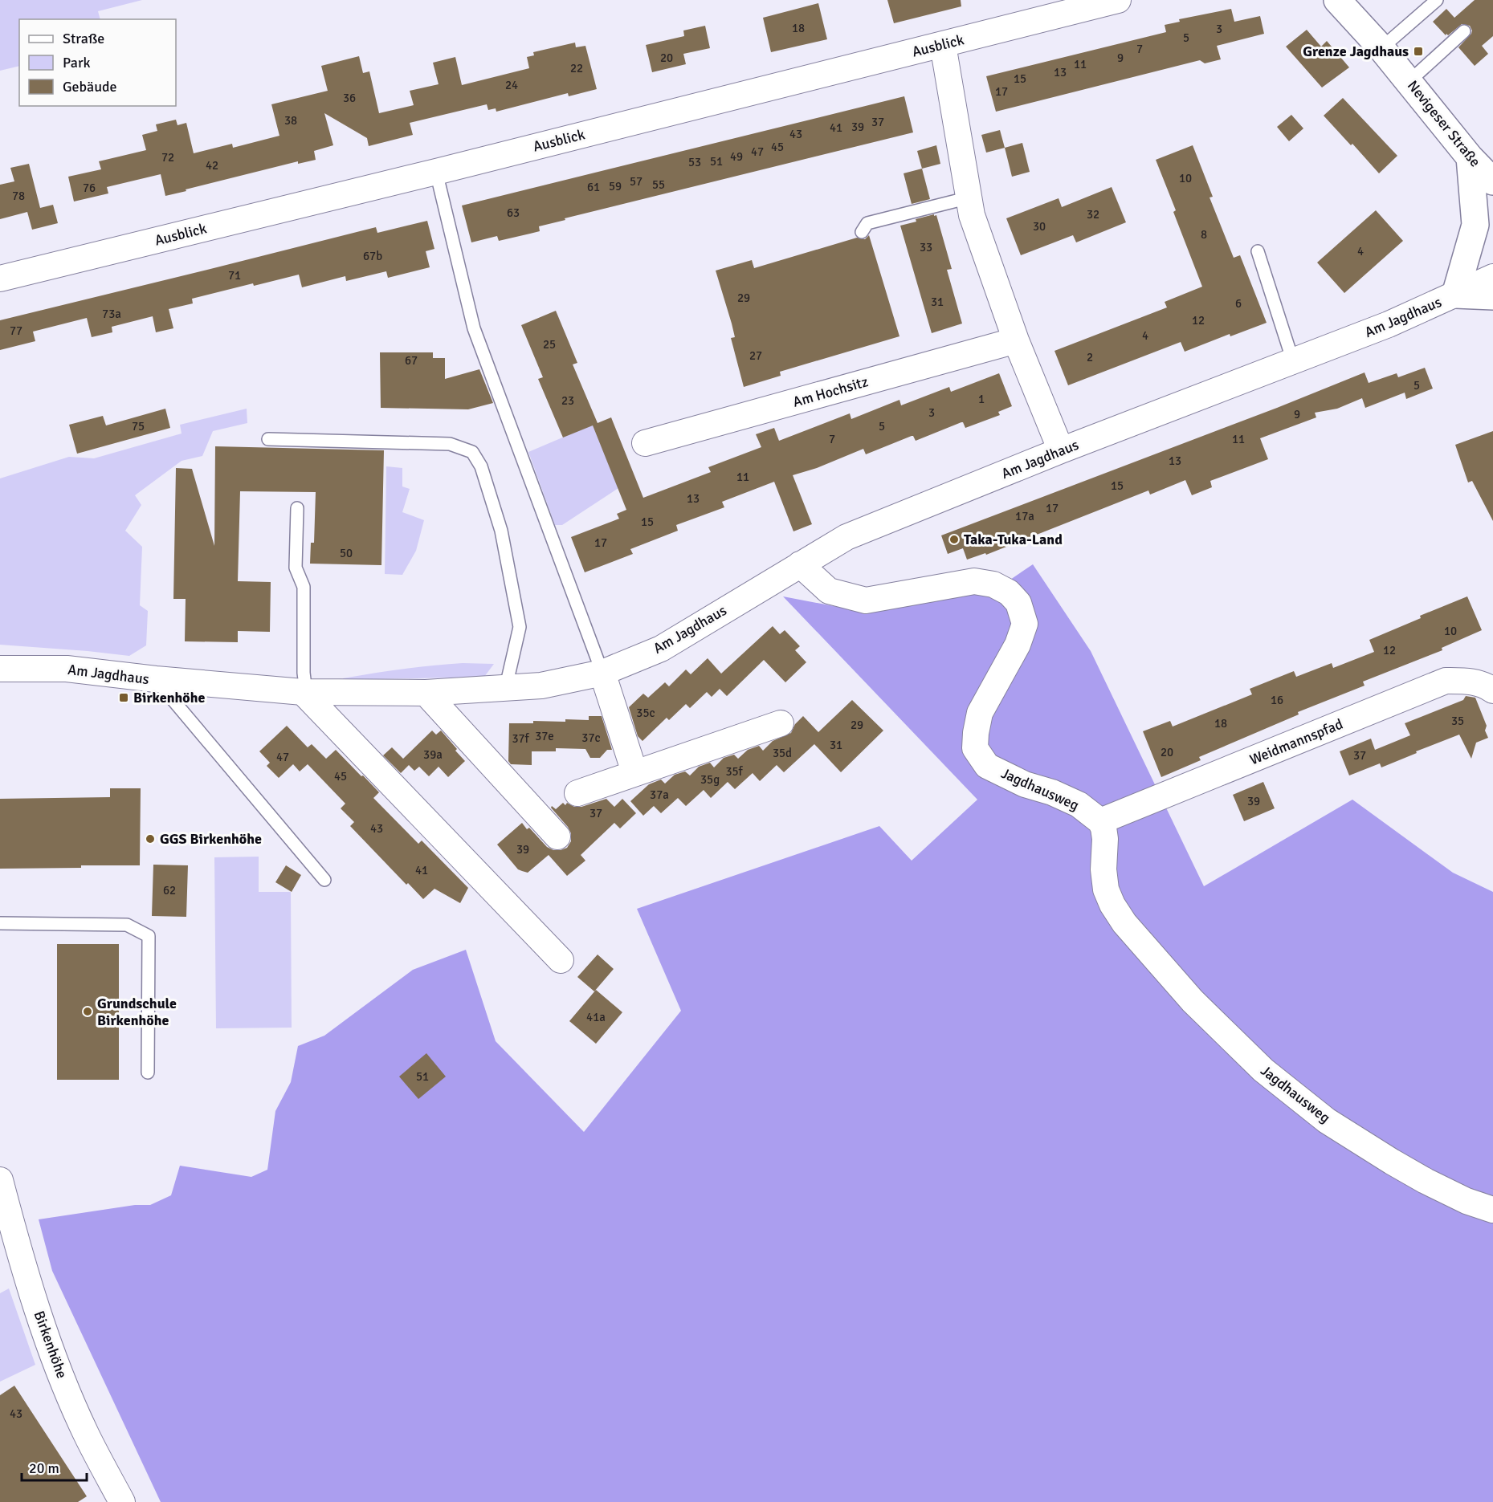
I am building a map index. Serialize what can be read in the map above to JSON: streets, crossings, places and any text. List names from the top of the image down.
{
  "streets": {
    "main road": ["Nevigeser Straße"],
    "street": [
      "Ausblick",
      "Am Jagdhaus",
      "Am Hochsitz",
      "Weidmannspfad",
      "Jagdhausweg",
      "Birkenhöhe"
    ]
  },
  "crossings": [
    ["Am Jagdhaus", "Jagdhausweg"],
    ["Weidmannspfad", "Jagdhausweg"]
  ],
  "places": {
    "transit": ["Grenze Jagdhaus", "Birkenhöhe"],
    "other": ["Taka-Tuka-Land", "GGS Birkenhöhe", "Grundschule Birkenhöhe"]
  },
  "house_numbers": [
    "18",
    "3",
    "5",
    "7",
    "20",
    "9",
    "11",
    "22",
    "13",
    "15",
    "24",
    "17",
    "36",
    "38",
    "37",
    "39",
    "41",
    "43",
    "45",
    "47",
    "49",
    "72",
    "51",
    "53",
    "42",
    "10",
    "57",
    "55",
    "59",
    "61",
    "76",
    "78",
    "63",
    "32",
    "30",
    "8",
    "33",
    "4",
    "67b",
    "71",
    "29",
    "31",
    "6",
    "73a",
    "12",
    "77",
    "4",
    "25",
    "27",
    "2",
    "67",
    "5",
    "1",
    "23",
    "3",
    "9",
    "75",
    "5",
    "7",
    "11",
    "13",
    "11",
    "15",
    "13",
    "17",
    "17a",
    "15",
    "17",
    "50",
    "10",
    "12",
    "16",
    "35c",
    "35",
    "18",
    "29",
    "37e",
    "37c",
    "37f",
    "31",
    "20",
    "35d",
    "39a",
    "37",
    "47",
    "35f",
    "45",
    "35g",
    "37a",
    "39",
    "37",
    "43",
    "39",
    "41",
    "62",
    "41a",
    "51",
    "43"
  ],
  "legend": ["Straße", "Park", "Gebäude"],
  "scale_bar": "20 m"
}
